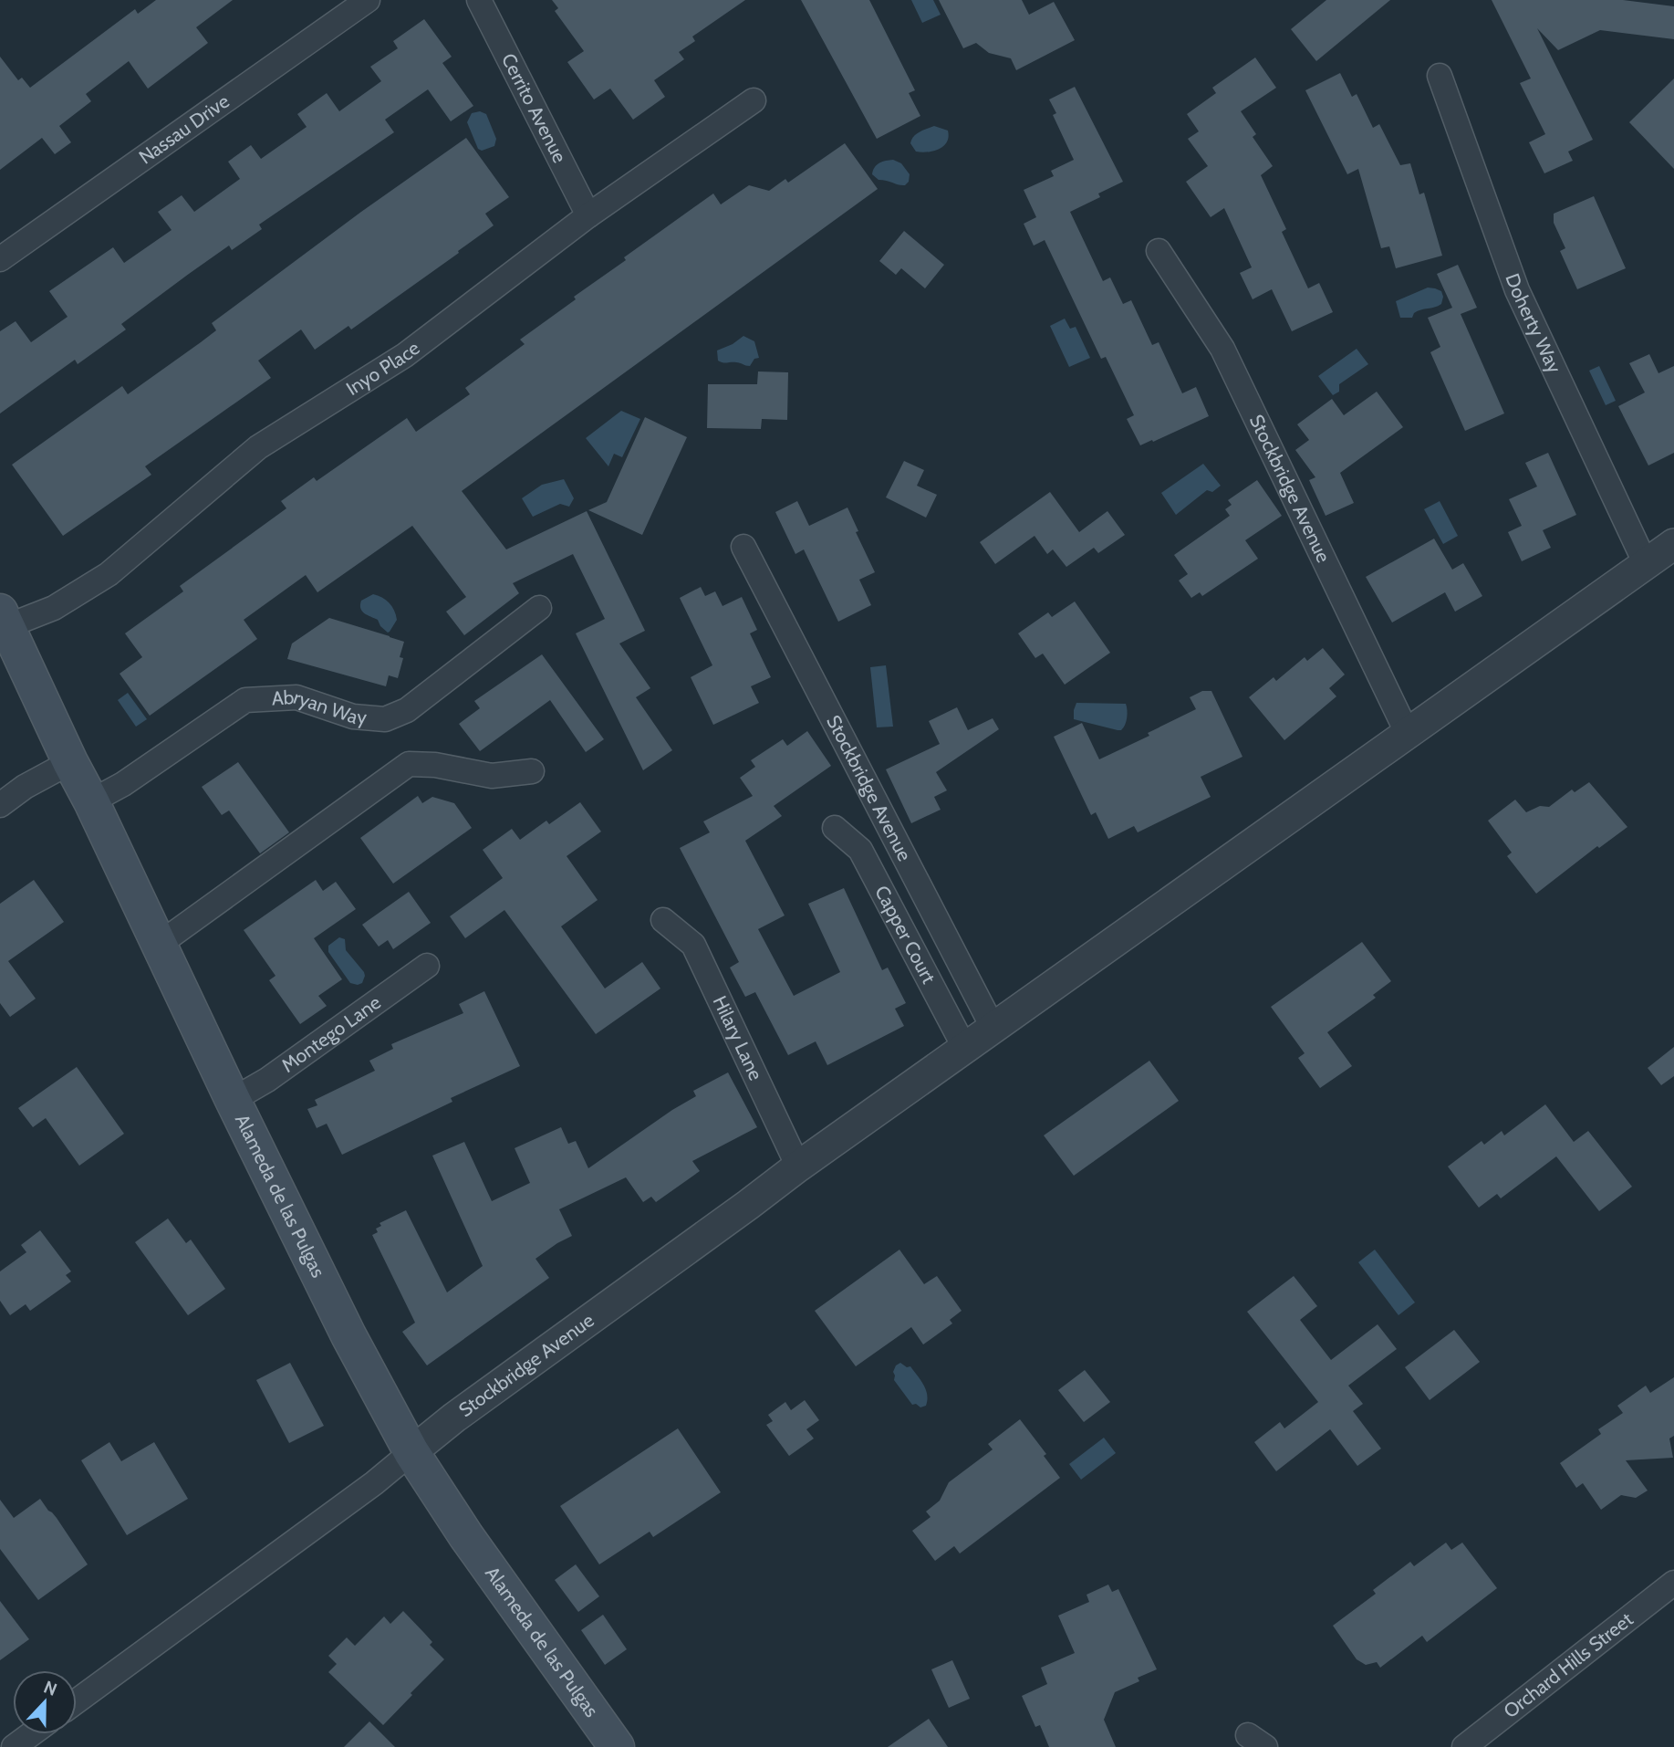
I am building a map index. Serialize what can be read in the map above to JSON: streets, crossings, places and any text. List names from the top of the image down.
{
  "streets": {
    "main road": ["Alameda de las Pulgas"],
    "street": [
      "Cerrito Avenue",
      "Nassau Drive",
      "Doherty Way",
      "Inyo Place",
      "Stockbridge Avenue",
      "Abryan Way",
      "Capper Court",
      "Montego Lane",
      "Hilary Lane",
      "Orchard Hills Street"
    ]
  },
  "crossings": [
    ["Cerrito Avenue", "Inyo Place"],
    ["Doherty Way", "Stockbridge Avenue"],
    ["Inyo Place", "Alameda de las Pulgas"],
    ["Stockbridge Avenue", "Capper Court"],
    ["Stockbridge Avenue", "Hilary Lane"],
    ["Stockbridge Avenue", "Alameda de las Pulgas"],
    ["Abryan Way", "Alameda de las Pulgas"],
    ["Montego Lane", "Alameda de las Pulgas"]
  ],
  "north": "top"
}
